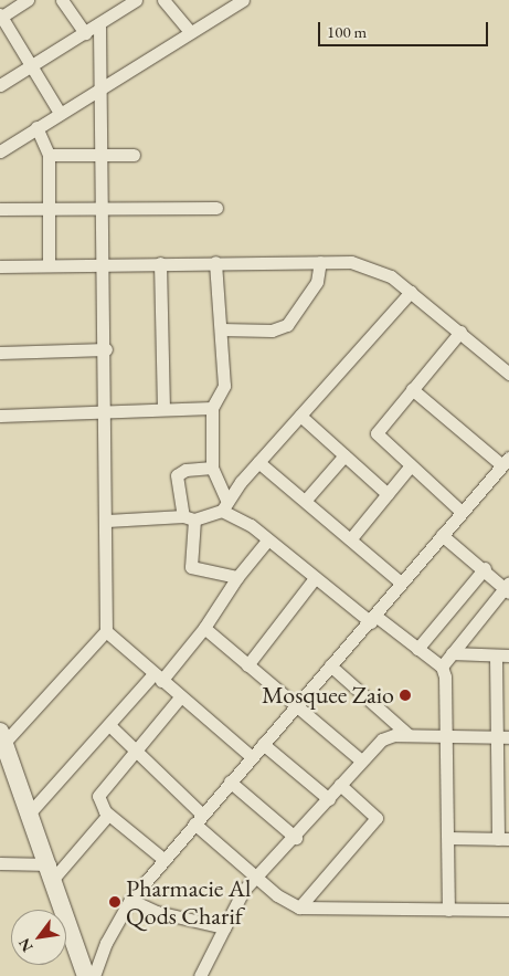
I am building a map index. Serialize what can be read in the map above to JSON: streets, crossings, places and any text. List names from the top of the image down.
{
  "places": ["Mosquee Zaio", "Pharmacie Al Qods Charif"],
  "scale_bar": "100 m",
  "north": "bottom left"
}
